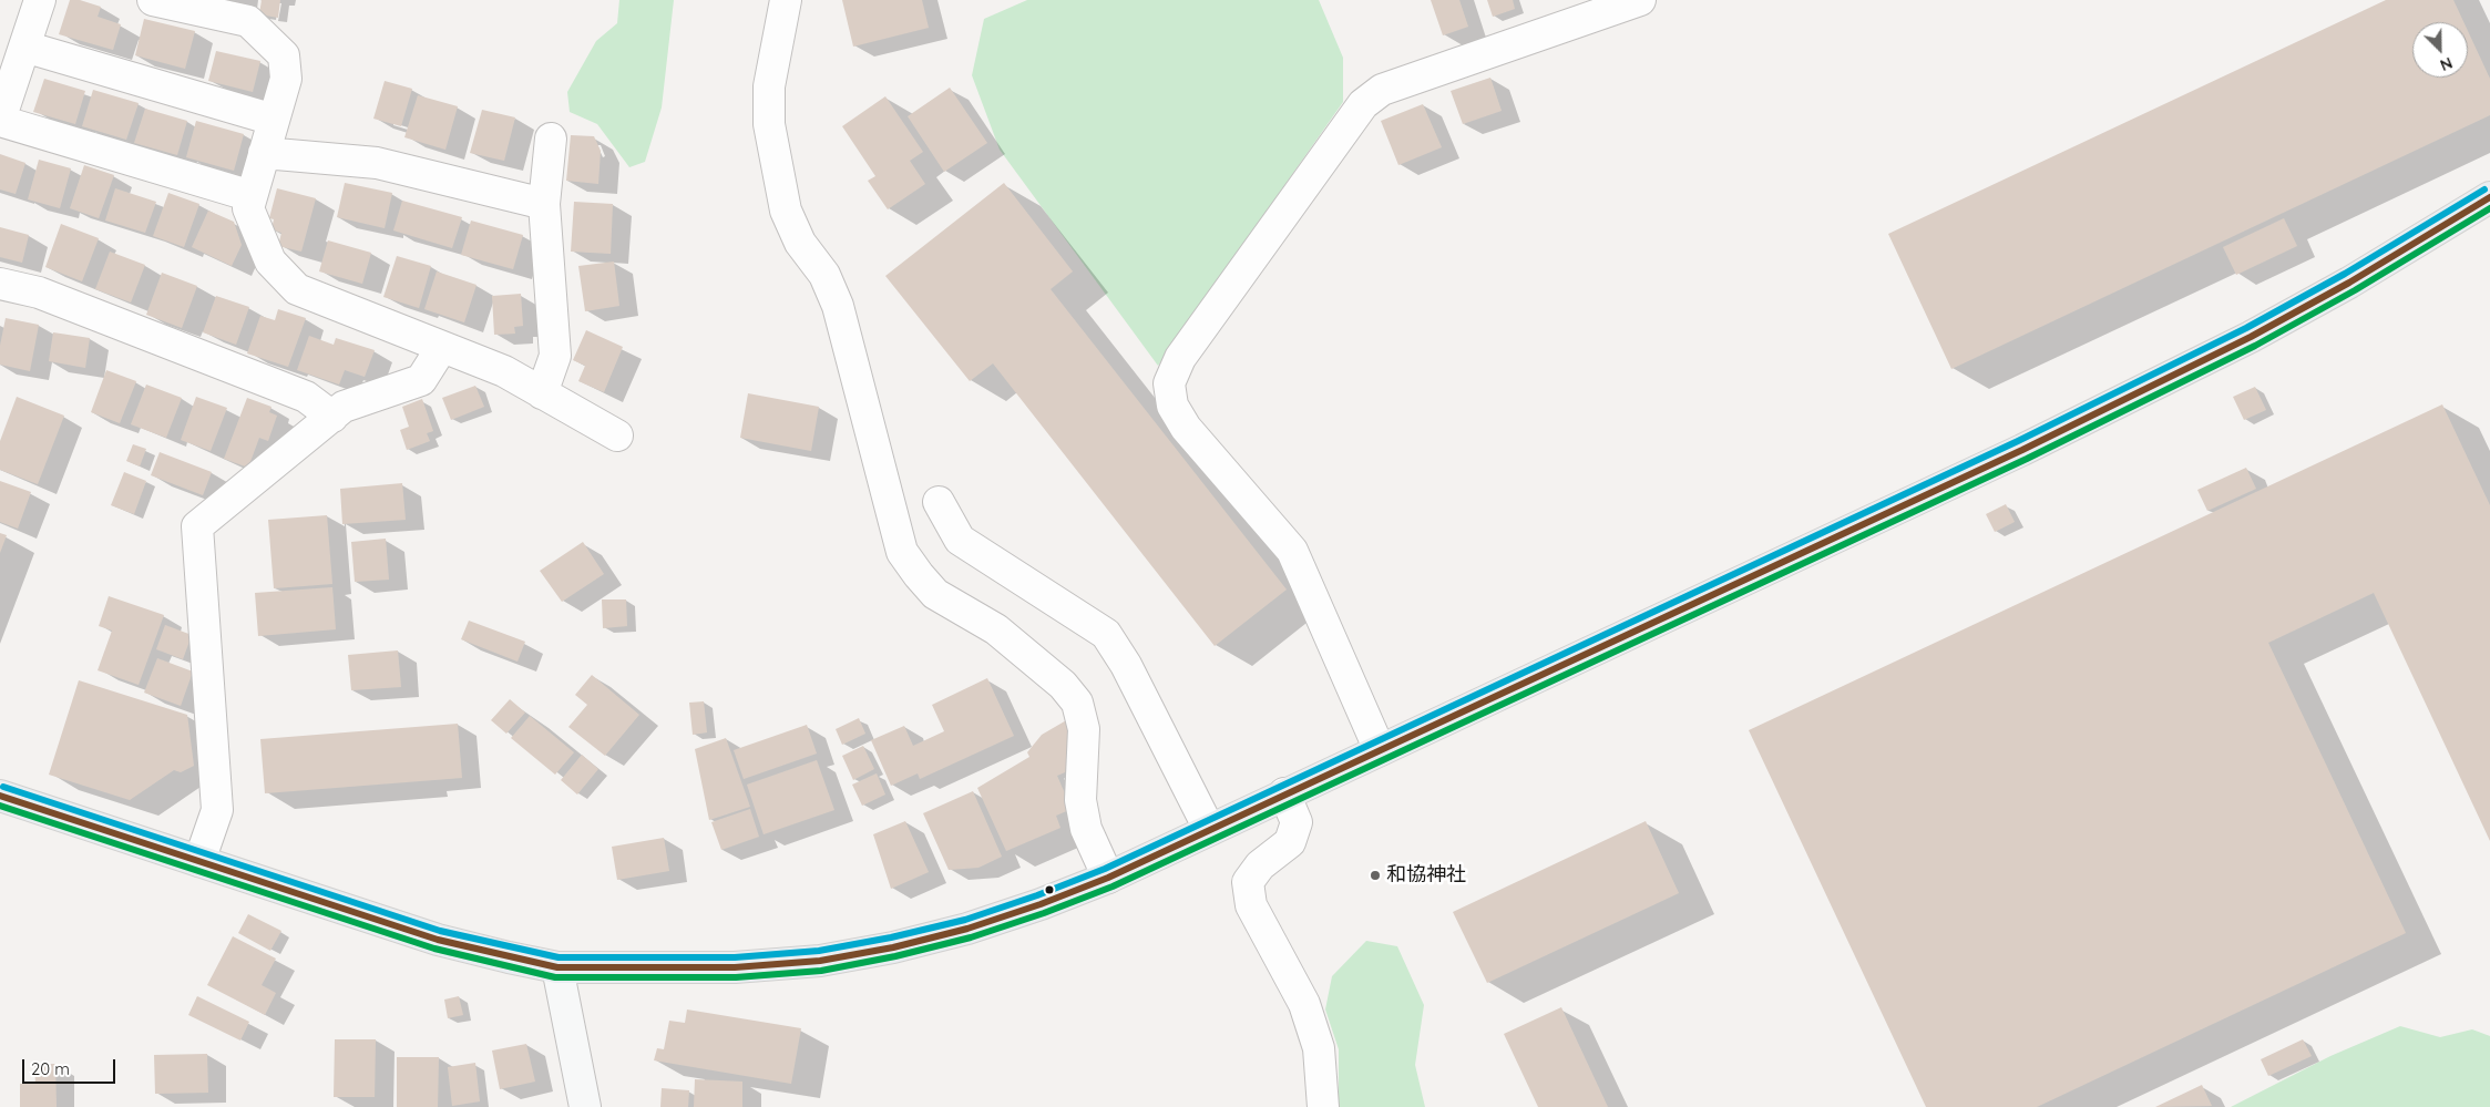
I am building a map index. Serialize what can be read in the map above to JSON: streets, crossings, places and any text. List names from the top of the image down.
{
  "places": ["和協神社"],
  "scale_bar": "20 m",
  "north": "bottom right"
}
